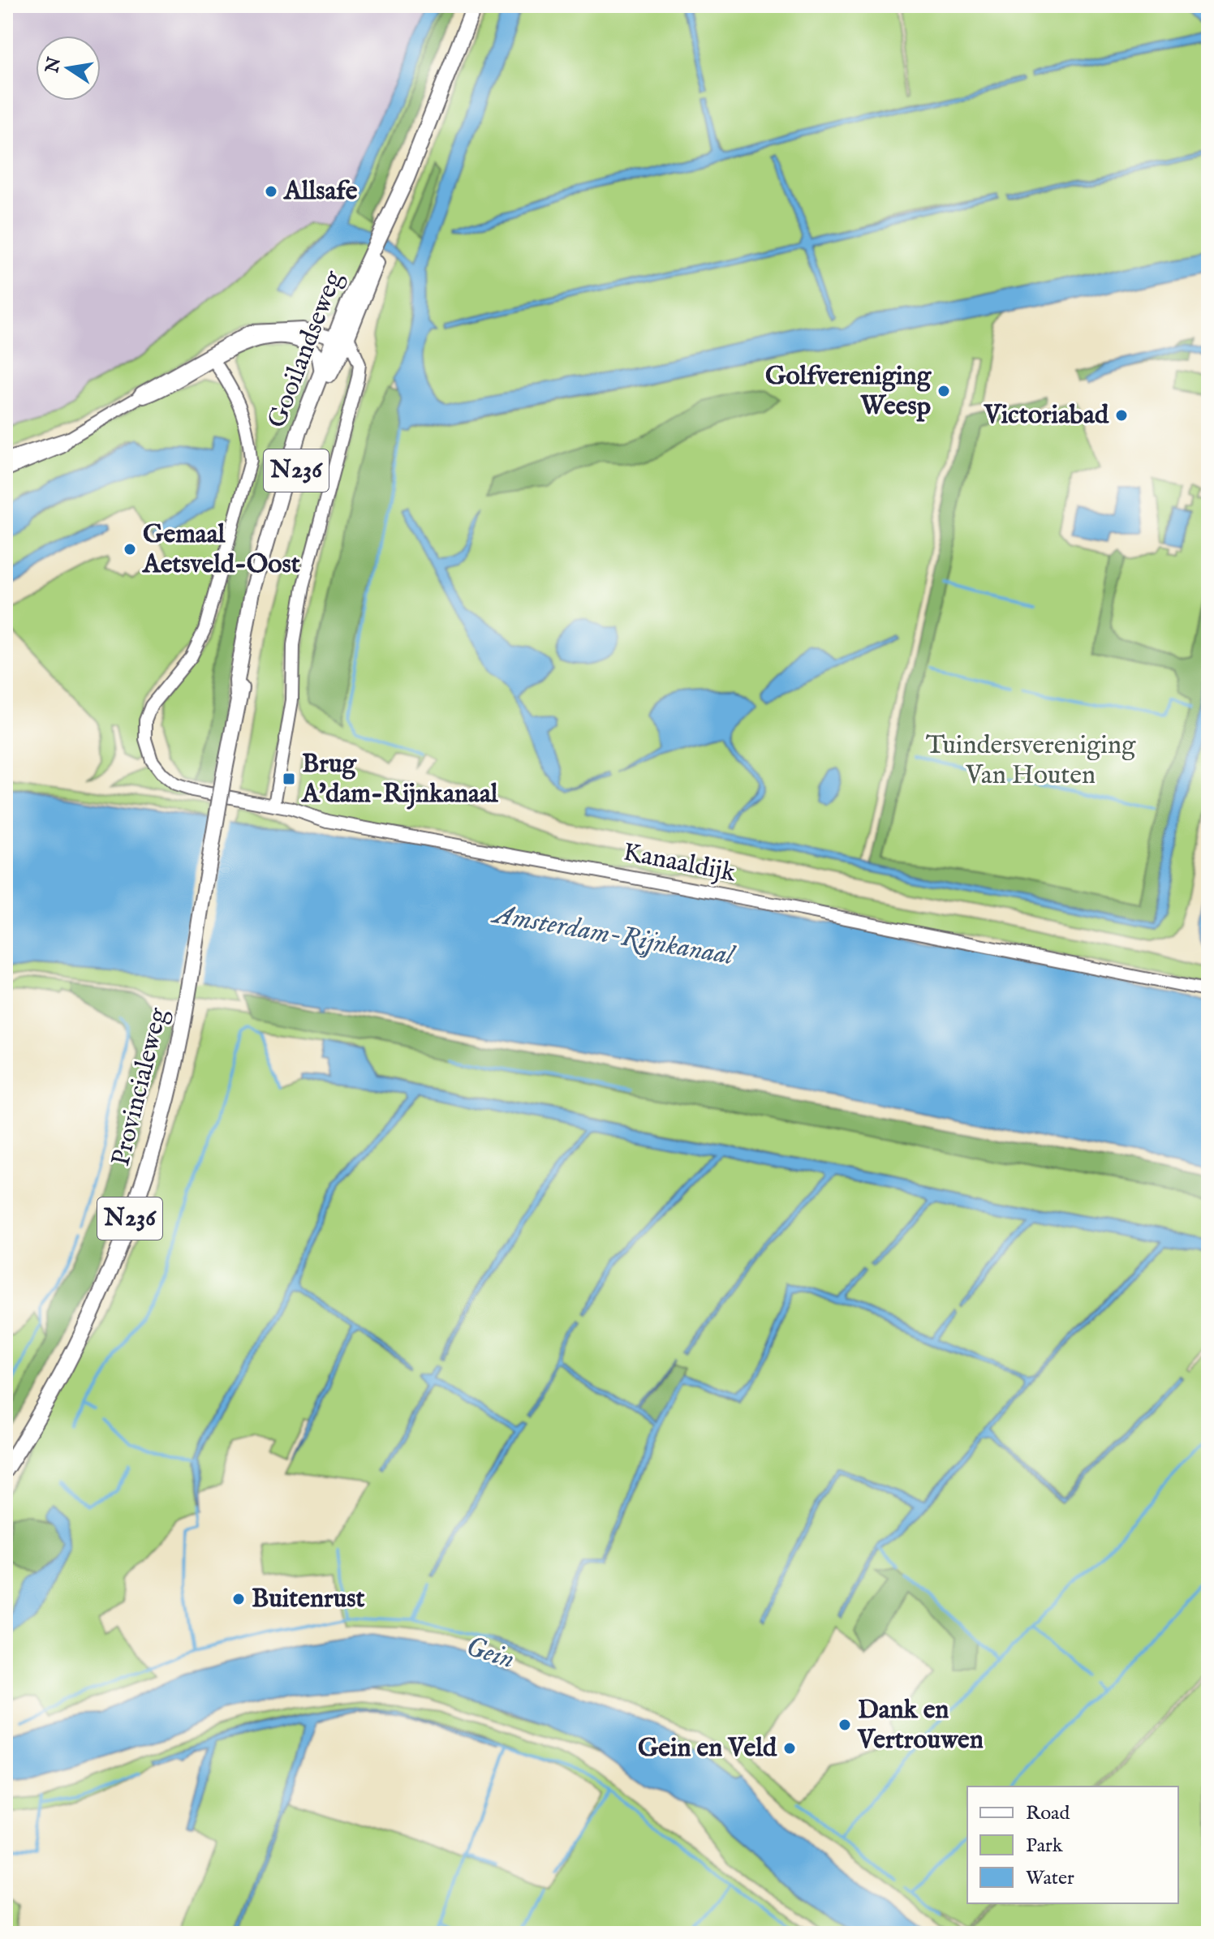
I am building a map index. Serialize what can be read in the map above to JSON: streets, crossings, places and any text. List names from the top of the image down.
{
  "streets": {
    "main road": ["Gooilandseweg", "N236", "Provincialeweg"],
    "street": ["Kanaaldijk"]
  },
  "crossings": [
    ["Gooilandseweg", "Provincialeweg"]
  ],
  "water": ["Amsterdam-Rijnkanaal", "Gein"],
  "parks": ["Tuindersvereniging Van Houten"],
  "places": {
    "other": [
      "Allsafe",
      "Golfvereniging Weesp",
      "Victoriabad",
      "Gemaal Aetsveld-Oost",
      "Buitenrust",
      "Dank en Vertrouwen",
      "Gein en Veld"
    ],
    "transit": ["Brug A'dam-Rijnkanaal"]
  },
  "legend": ["Road", "Park", "Water"],
  "north": "left"
}
